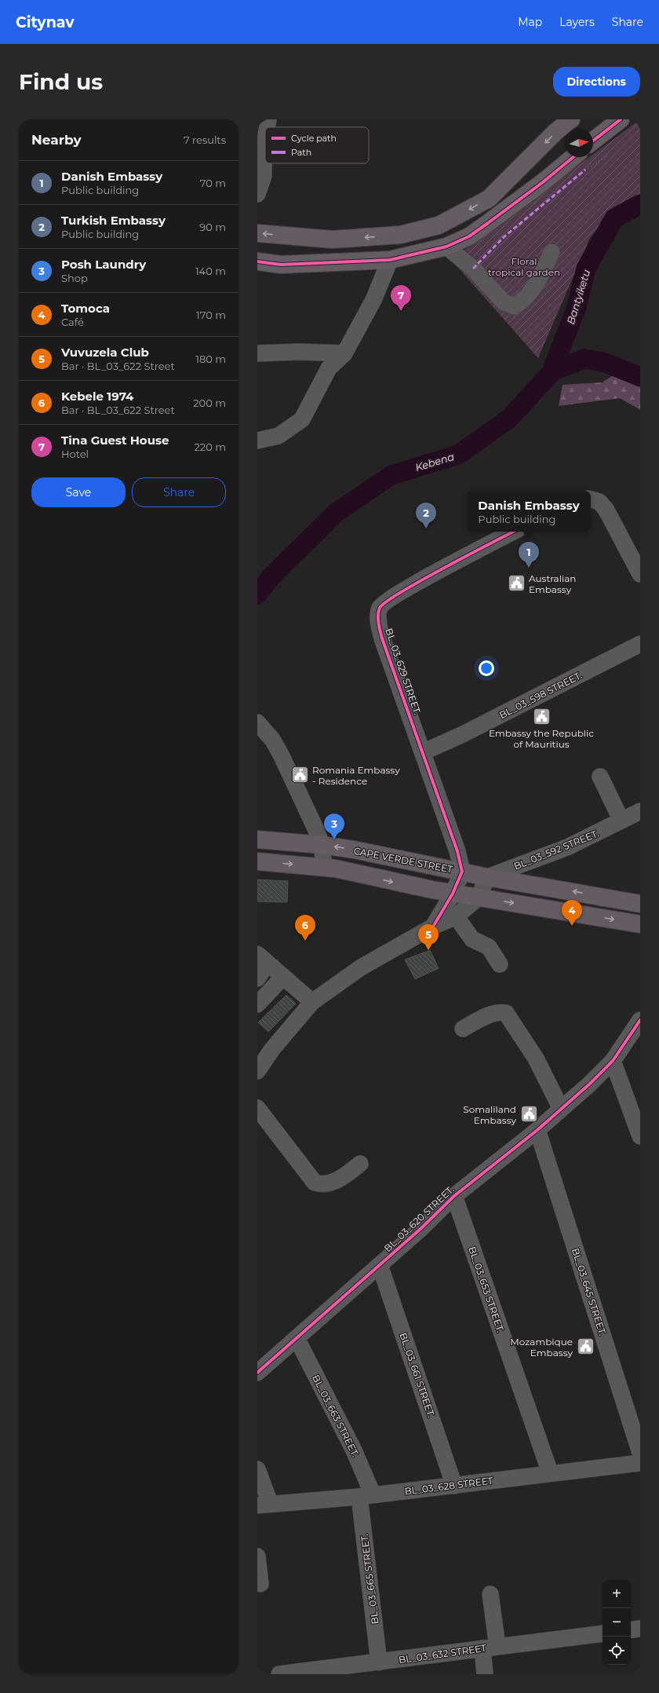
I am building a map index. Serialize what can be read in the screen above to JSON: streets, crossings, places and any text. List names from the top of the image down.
{
  "streets": {
    "main road": ["CAPE VERDE STREET"],
    "street": [
      "BL_03_629 STREET.",
      "BL_03_598 STREET.",
      "BL_03_592 STREET.",
      "BL_03_620 STREET.",
      "BL_03_653 STREET.",
      "BL_03_645 STREET.",
      "BL_03_661 STREET.",
      "BL_03_663 STREET.",
      "BL_03_628 STREET",
      "BL_03_665 STREET.",
      "BL_03_632 STREET"
    ]
  },
  "crossings": [
    ["BL_03_629 STREET.", "BL_03_598 STREET."],
    ["BL_03_629 STREET.", "CAPE VERDE STREET"],
    ["BL_03_592 STREET.", "CAPE VERDE STREET"],
    ["BL_03_620 STREET.", "BL_03_653 STREET."],
    ["BL_03_620 STREET.", "BL_03_645 STREET."],
    ["BL_03_620 STREET.", "BL_03_661 STREET."],
    ["BL_03_620 STREET.", "BL_03_663 STREET."],
    ["BL_03_653 STREET.", "BL_03_628 STREET"],
    ["BL_03_661 STREET.", "BL_03_628 STREET"],
    ["BL_03_663 STREET.", "BL_03_628 STREET"],
    ["BL_03_663 STREET.", "BL_03_665 STREET."],
    ["BL_03_628 STREET", "BL_03_665 STREET."],
    ["BL_03_665 STREET.", "BL_03_632 STREET"]
  ],
  "water": ["Bantyiketu", "Kebena"],
  "parks": ["Floral tropical garden"],
  "places": {
    "public building": [
      "Australian Embassy",
      "Embassy the Republic of Mauritius",
      "Romania Embassy - Residence",
      "Somaliland Embassy",
      "Mozambique Embassy"
    ]
  },
  "legend": ["Cycle path", "Path"],
  "north": "right",
  "page": {
    "header": "Citynav",
    "nav": ["Map", "Layers", "Share"],
    "buttons": [
      "Directions",
      ["Save", "Share"]
    ],
    "title": "Find us",
    "heading": ["Nearby", "7 results"],
    "list": [
      {
        "mark": "1",
        "name": "Danish Embassy",
        "note": "Public building",
        "value": "70 m"
      },
      {
        "mark": "2",
        "name": "Turkish Embassy",
        "note": "Public building",
        "value": "90 m"
      },
      {
        "mark": "3",
        "name": "Posh Laundry",
        "note": "Shop",
        "value": "140 m"
      },
      {
        "mark": "4",
        "name": "Tomoca",
        "note": "Café",
        "value": "170 m"
      },
      {
        "mark": "5",
        "name": "Vuvuzela Club",
        "note": "Bar · BL_03_622 Street",
        "value": "180 m"
      },
      {
        "mark": "6",
        "name": "Kebele 1974",
        "note": "Bar · BL_03_622 Street",
        "value": "200 m"
      },
      {
        "mark": "7",
        "name": "Tina Guest House",
        "note": "Hotel",
        "value": "220 m"
      }
    ],
    "pins": [
      "7",
      "2",
      "1",
      "3",
      "4",
      "6",
      "5"
    ],
    "popup": ["Danish Embassy", "Public building"],
    "map_buttons": ["+", "−"]
  }
}
